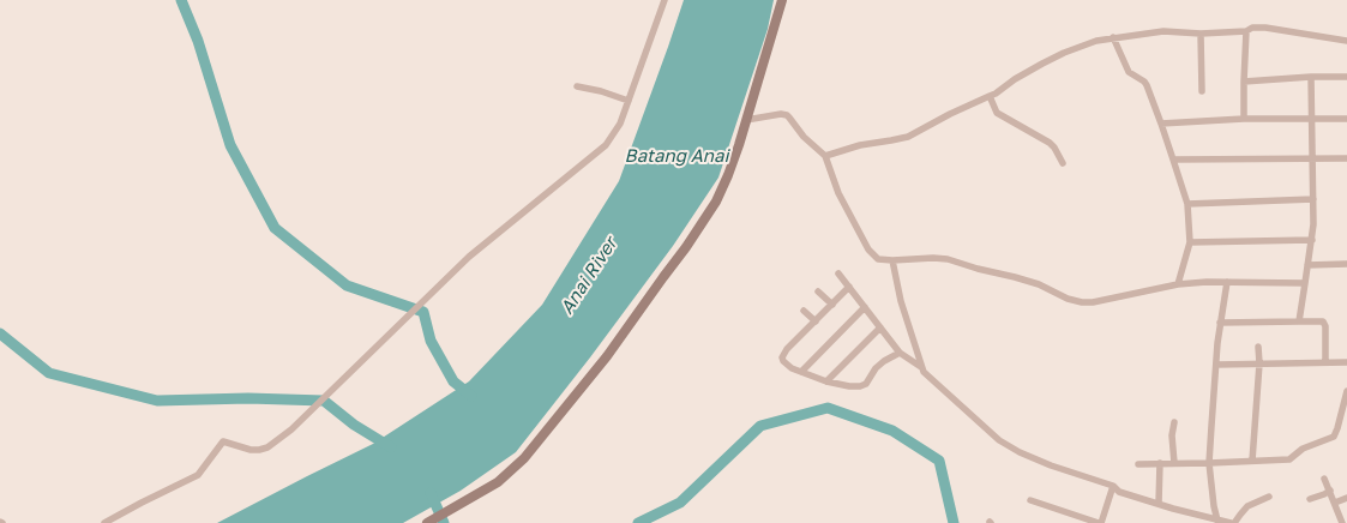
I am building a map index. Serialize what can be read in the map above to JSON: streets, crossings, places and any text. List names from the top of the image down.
{
  "water": ["Batang Anai", "Anai River"]
}
